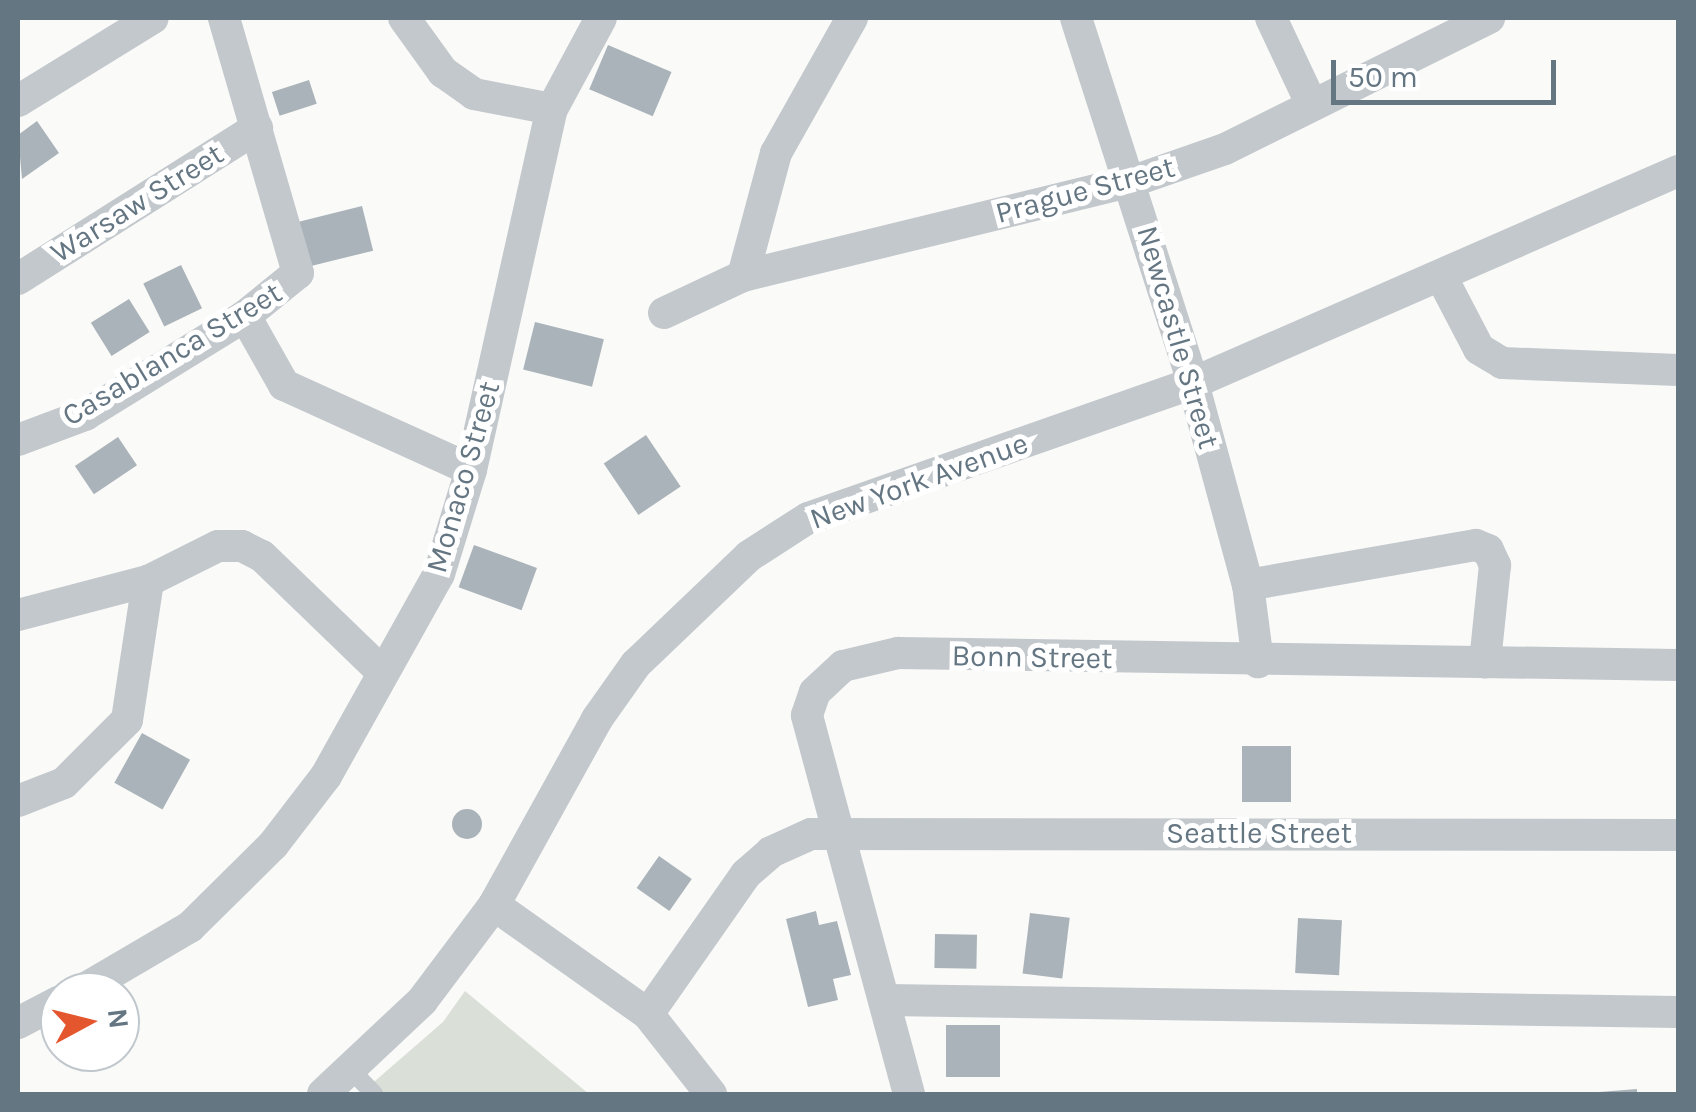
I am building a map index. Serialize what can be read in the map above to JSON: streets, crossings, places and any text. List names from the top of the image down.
{
  "streets": {
    "street": [
      "Prague Street",
      "Warsaw Street",
      "Newcastle Street",
      "Casablanca Street",
      "Monaco Street",
      "New York Avenue",
      "Bonn Street",
      "Seattle Street"
    ]
  },
  "crossings": [
    ["Prague Street", "Newcastle Street"],
    ["Warsaw Street", "Casablanca Street"],
    ["Newcastle Street", "New York Avenue"],
    ["Newcastle Street", "Bonn Street"],
    ["Bonn Street", "Seattle Street"]
  ],
  "scale_bar": "50 m",
  "north": "right"
}
